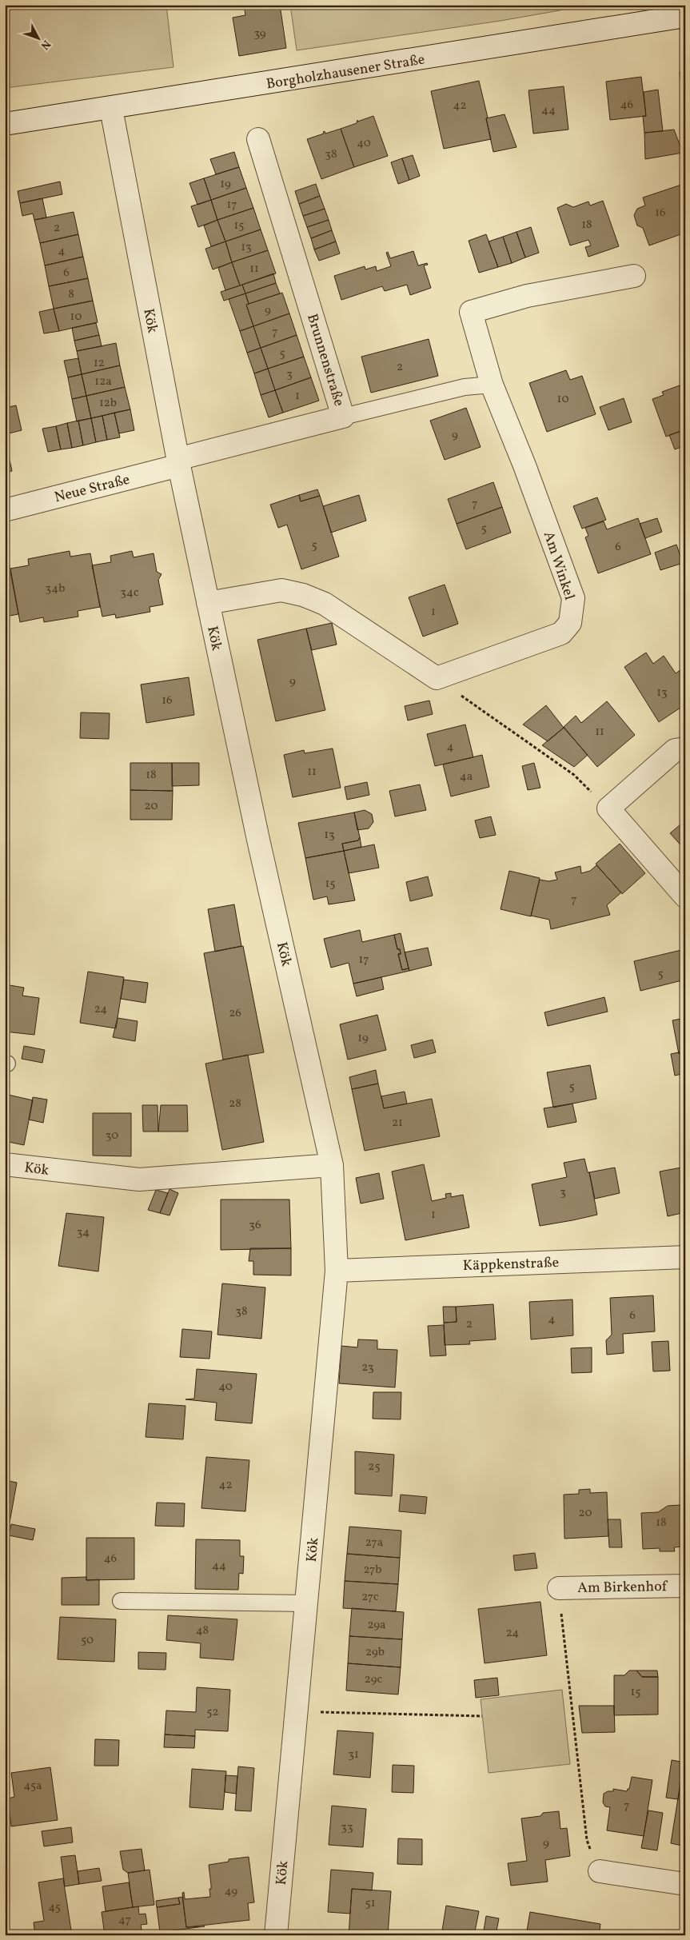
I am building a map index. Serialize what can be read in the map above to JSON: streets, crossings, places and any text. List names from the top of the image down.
{
  "streets": {
    "street": [
      "Borgholzhausener Straße",
      "Kök",
      "Brunnenstraße",
      "Neue Straße",
      "Am Winkel",
      "Käppkenstraße",
      "Am Birkenhof"
    ]
  },
  "crossings": [
    ["Borgholzhausener Straße", "Kök"],
    ["Kök", "Brunnenstraße"],
    ["Kök", "Neue Straße"],
    ["Kök", "Käppkenstraße"],
    ["Brunnenstraße", "Neue Straße"]
  ],
  "house_numbers": [
    "39",
    "46",
    "42",
    "44",
    "40",
    "38",
    "19",
    "17",
    "16",
    "18",
    "15",
    "2",
    "13",
    "4",
    "11",
    "6",
    "8",
    "9",
    "10",
    "7",
    "5",
    "12",
    "2",
    "3",
    "12a",
    "1",
    "10",
    "12b",
    "9",
    "7",
    "5",
    "5",
    "6",
    "34b",
    "34c",
    "1",
    "9",
    "13",
    "16",
    "11",
    "4",
    "11",
    "18",
    "4a",
    "20",
    "13",
    "15",
    "7",
    "17",
    "5",
    "24",
    "26",
    "19",
    "5",
    "28",
    "21",
    "30",
    "3",
    "1",
    "36",
    "34",
    "38",
    "6",
    "4",
    "2",
    "23",
    "40",
    "25",
    "42",
    "20",
    "18",
    "27a",
    "46",
    "44",
    "27b",
    "27c",
    "29a",
    "48",
    "24",
    "50",
    "29b",
    "29c",
    "15",
    "52",
    "31",
    "45a",
    "7",
    "33",
    "9",
    "49",
    "51",
    "45",
    "47"
  ],
  "north": "bottom right"
}
